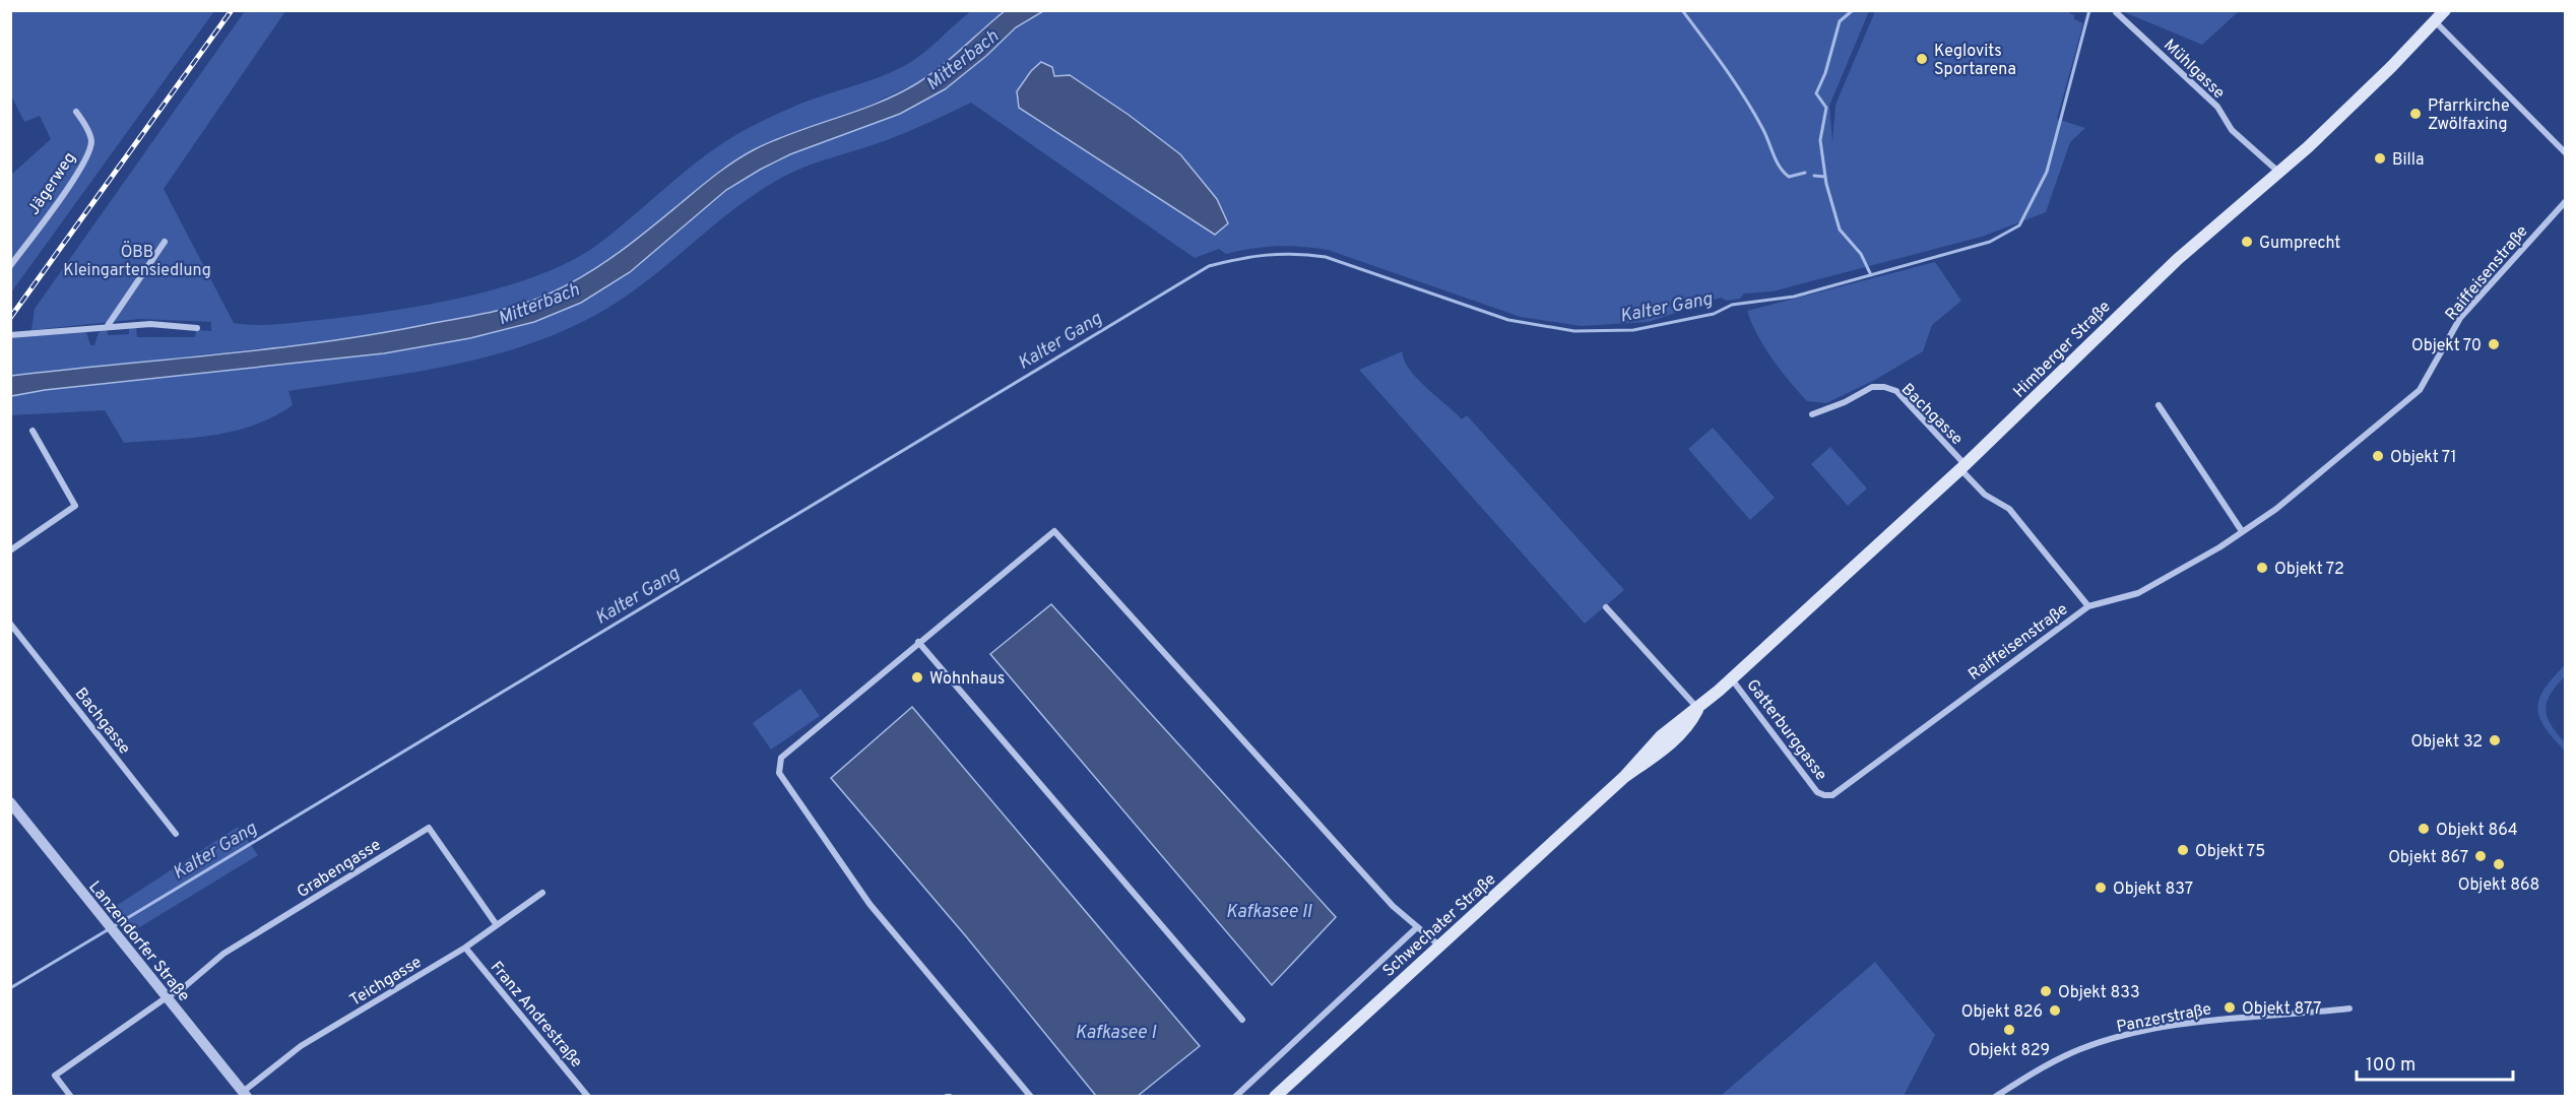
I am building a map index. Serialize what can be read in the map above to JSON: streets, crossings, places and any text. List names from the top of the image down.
{
  "streets": {
    "main road": ["Himberger Straße", "Schwechater Straße"],
    "street": [
      "Mühlgasse",
      "Jägerweg",
      "Raiffeisenstraße",
      "Bachgasse",
      "Gatterburggasse",
      "Grabengasse",
      "Lanzendorfer Straße",
      "Teichgasse",
      "Franz Andrestraße",
      "Panzerstraße"
    ]
  },
  "crossings": [
    ["Mühlgasse", "Himberger Straße"],
    ["Raiffeisenstraße", "Bachgasse"],
    ["Raiffeisenstraße", "Gatterburggasse"],
    ["Himberger Straße", "Bachgasse"],
    ["Himberger Straße", "Gatterburggasse"],
    ["Himberger Straße", "Schwechater Straße"],
    ["Grabengasse", "Lanzendorfer Straße"],
    ["Grabengasse", "Teichgasse"],
    ["Lanzendorfer Straße", "Teichgasse"],
    ["Teichgasse", "Franz Andrestraße"]
  ],
  "water": [
    "Mitterbach",
    "Kalter Gang",
    "Kafkasee II",
    "Kafkasee I"
  ],
  "parks": ["ÖBB Kleingartensiedlung"],
  "places": [
    "Keglovits Sportarena",
    "Pfarrkirche Zwölfaxing",
    "Billa",
    "Gumprecht",
    "Objekt 70",
    "Objekt 71",
    "Objekt 72",
    "Wohnhaus",
    "Objekt 32",
    "Objekt 864",
    "Objekt 75",
    "Objekt 867",
    "Objekt 868",
    "Objekt 837",
    "Objekt 833",
    "Objekt 877",
    "Objekt 826",
    "Objekt 829"
  ],
  "scale_bar": "100 m"
}
